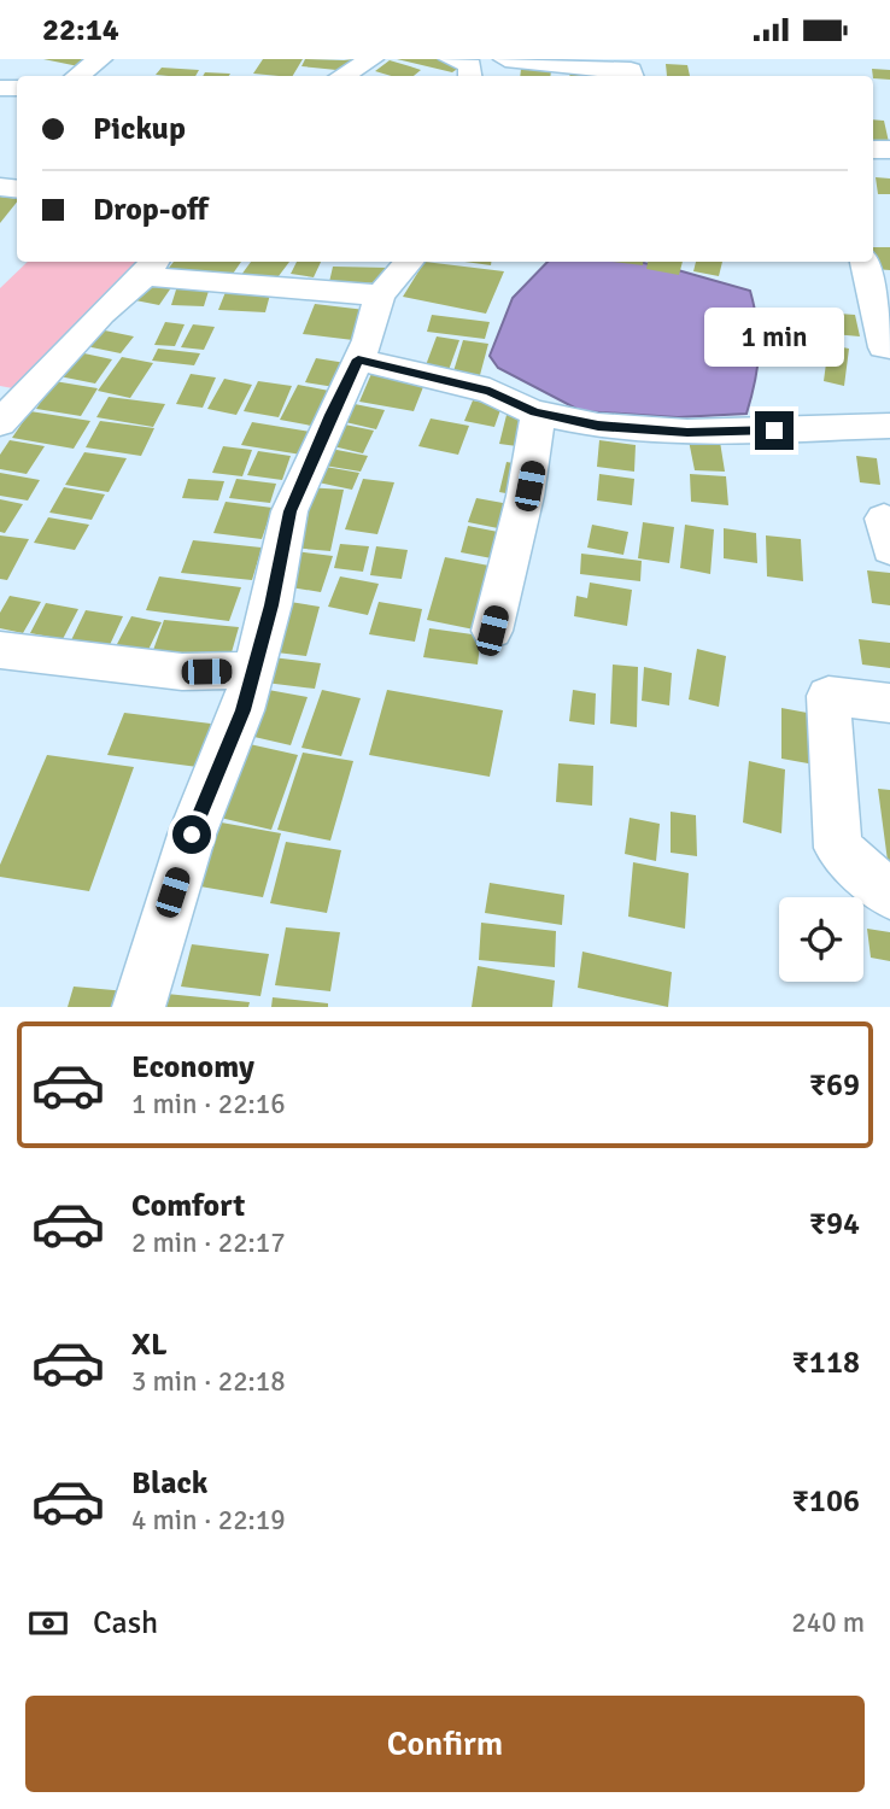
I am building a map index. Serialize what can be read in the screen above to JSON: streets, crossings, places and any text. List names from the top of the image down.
{
  "page": {
    "status": "22:14",
    "banner": ["Pickup", "Drop-off"],
    "bubble": "1 min",
    "list": [
      {
        "name": "Economy",
        "note": "1 min · 22:16",
        "value": "₹69"
      },
      {
        "name": "Comfort",
        "note": "2 min · 22:17",
        "value": "₹94"
      },
      {
        "name": "XL",
        "note": "3 min · 22:18",
        "value": "₹118"
      },
      {
        "name": "Black",
        "note": "4 min · 22:19",
        "value": "₹106"
      }
    ],
    "pay": ["Cash", "240 m"],
    "buttons": "Confirm"
  }
}
